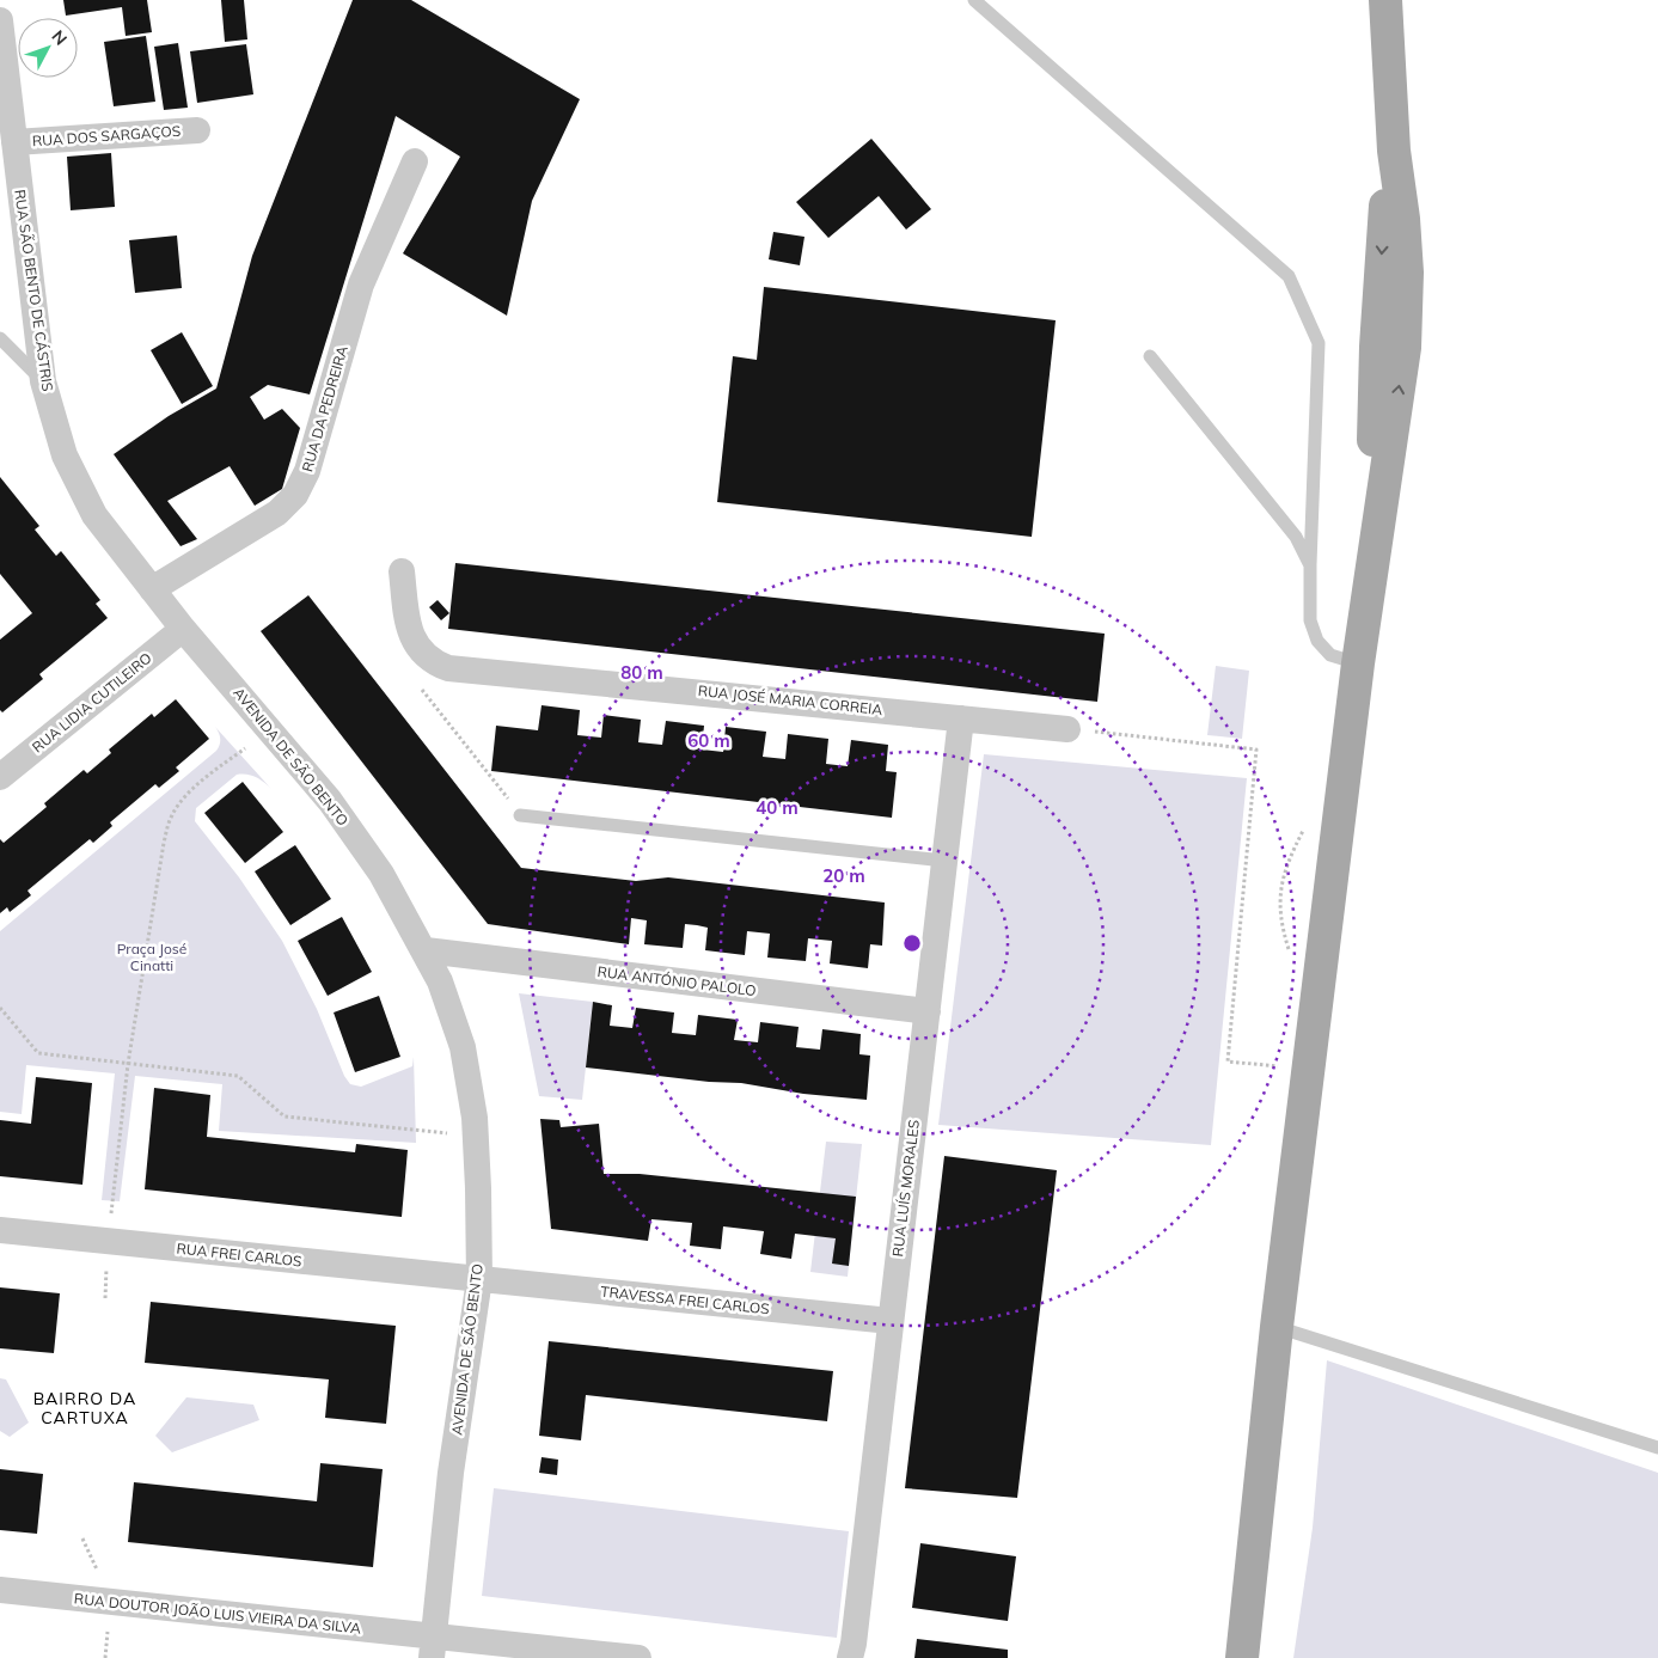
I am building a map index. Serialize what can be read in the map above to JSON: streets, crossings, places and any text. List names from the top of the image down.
{
  "streets": {
    "street": [
      "RUA DOS SARGAÇOS",
      "RUA SÃO BENTO DE CÁSTRIS",
      "RUA DA PEDREIRA",
      "RUA JOSÉ MARIA CORREIA",
      "RUA LIDIA CUTILEIRO",
      "AVENIDA DE SÃO BENTO",
      "RUA ANTÓNIO PALOLO",
      "RUA LUÍS MORALES",
      "RUA FREI CARLOS",
      "TRAVESSA FREI CARLOS",
      "RUA DOUTOR JOÃO LUIS VIEIRA DA SILVA"
    ]
  },
  "crossings": [
    ["RUA DOS SARGAÇOS", "RUA SÃO BENTO DE CÁSTRIS"],
    ["RUA SÃO BENTO DE CÁSTRIS", "RUA DA PEDREIRA"],
    ["RUA SÃO BENTO DE CÁSTRIS", "RUA LIDIA CUTILEIRO"],
    ["RUA SÃO BENTO DE CÁSTRIS", "AVENIDA DE SÃO BENTO"],
    ["RUA JOSÉ MARIA CORREIA", "RUA LUÍS MORALES"],
    ["RUA LIDIA CUTILEIRO", "AVENIDA DE SÃO BENTO"],
    ["AVENIDA DE SÃO BENTO", "RUA ANTÓNIO PALOLO"],
    ["AVENIDA DE SÃO BENTO", "RUA FREI CARLOS"],
    ["AVENIDA DE SÃO BENTO", "TRAVESSA FREI CARLOS"],
    ["AVENIDA DE SÃO BENTO", "RUA DOUTOR JOÃO LUIS VIEIRA DA SILVA"],
    ["RUA ANTÓNIO PALOLO", "RUA LUÍS MORALES"],
    ["RUA LUÍS MORALES", "TRAVESSA FREI CARLOS"],
    ["RUA FREI CARLOS", "TRAVESSA FREI CARLOS"]
  ],
  "districts": ["BAIRRO DA CARTUXA"],
  "parks": ["Praça José Cinatti"],
  "north": "top right",
  "rings": [
    "80 m",
    "60 m",
    "40 m",
    "20 m"
  ]
}
